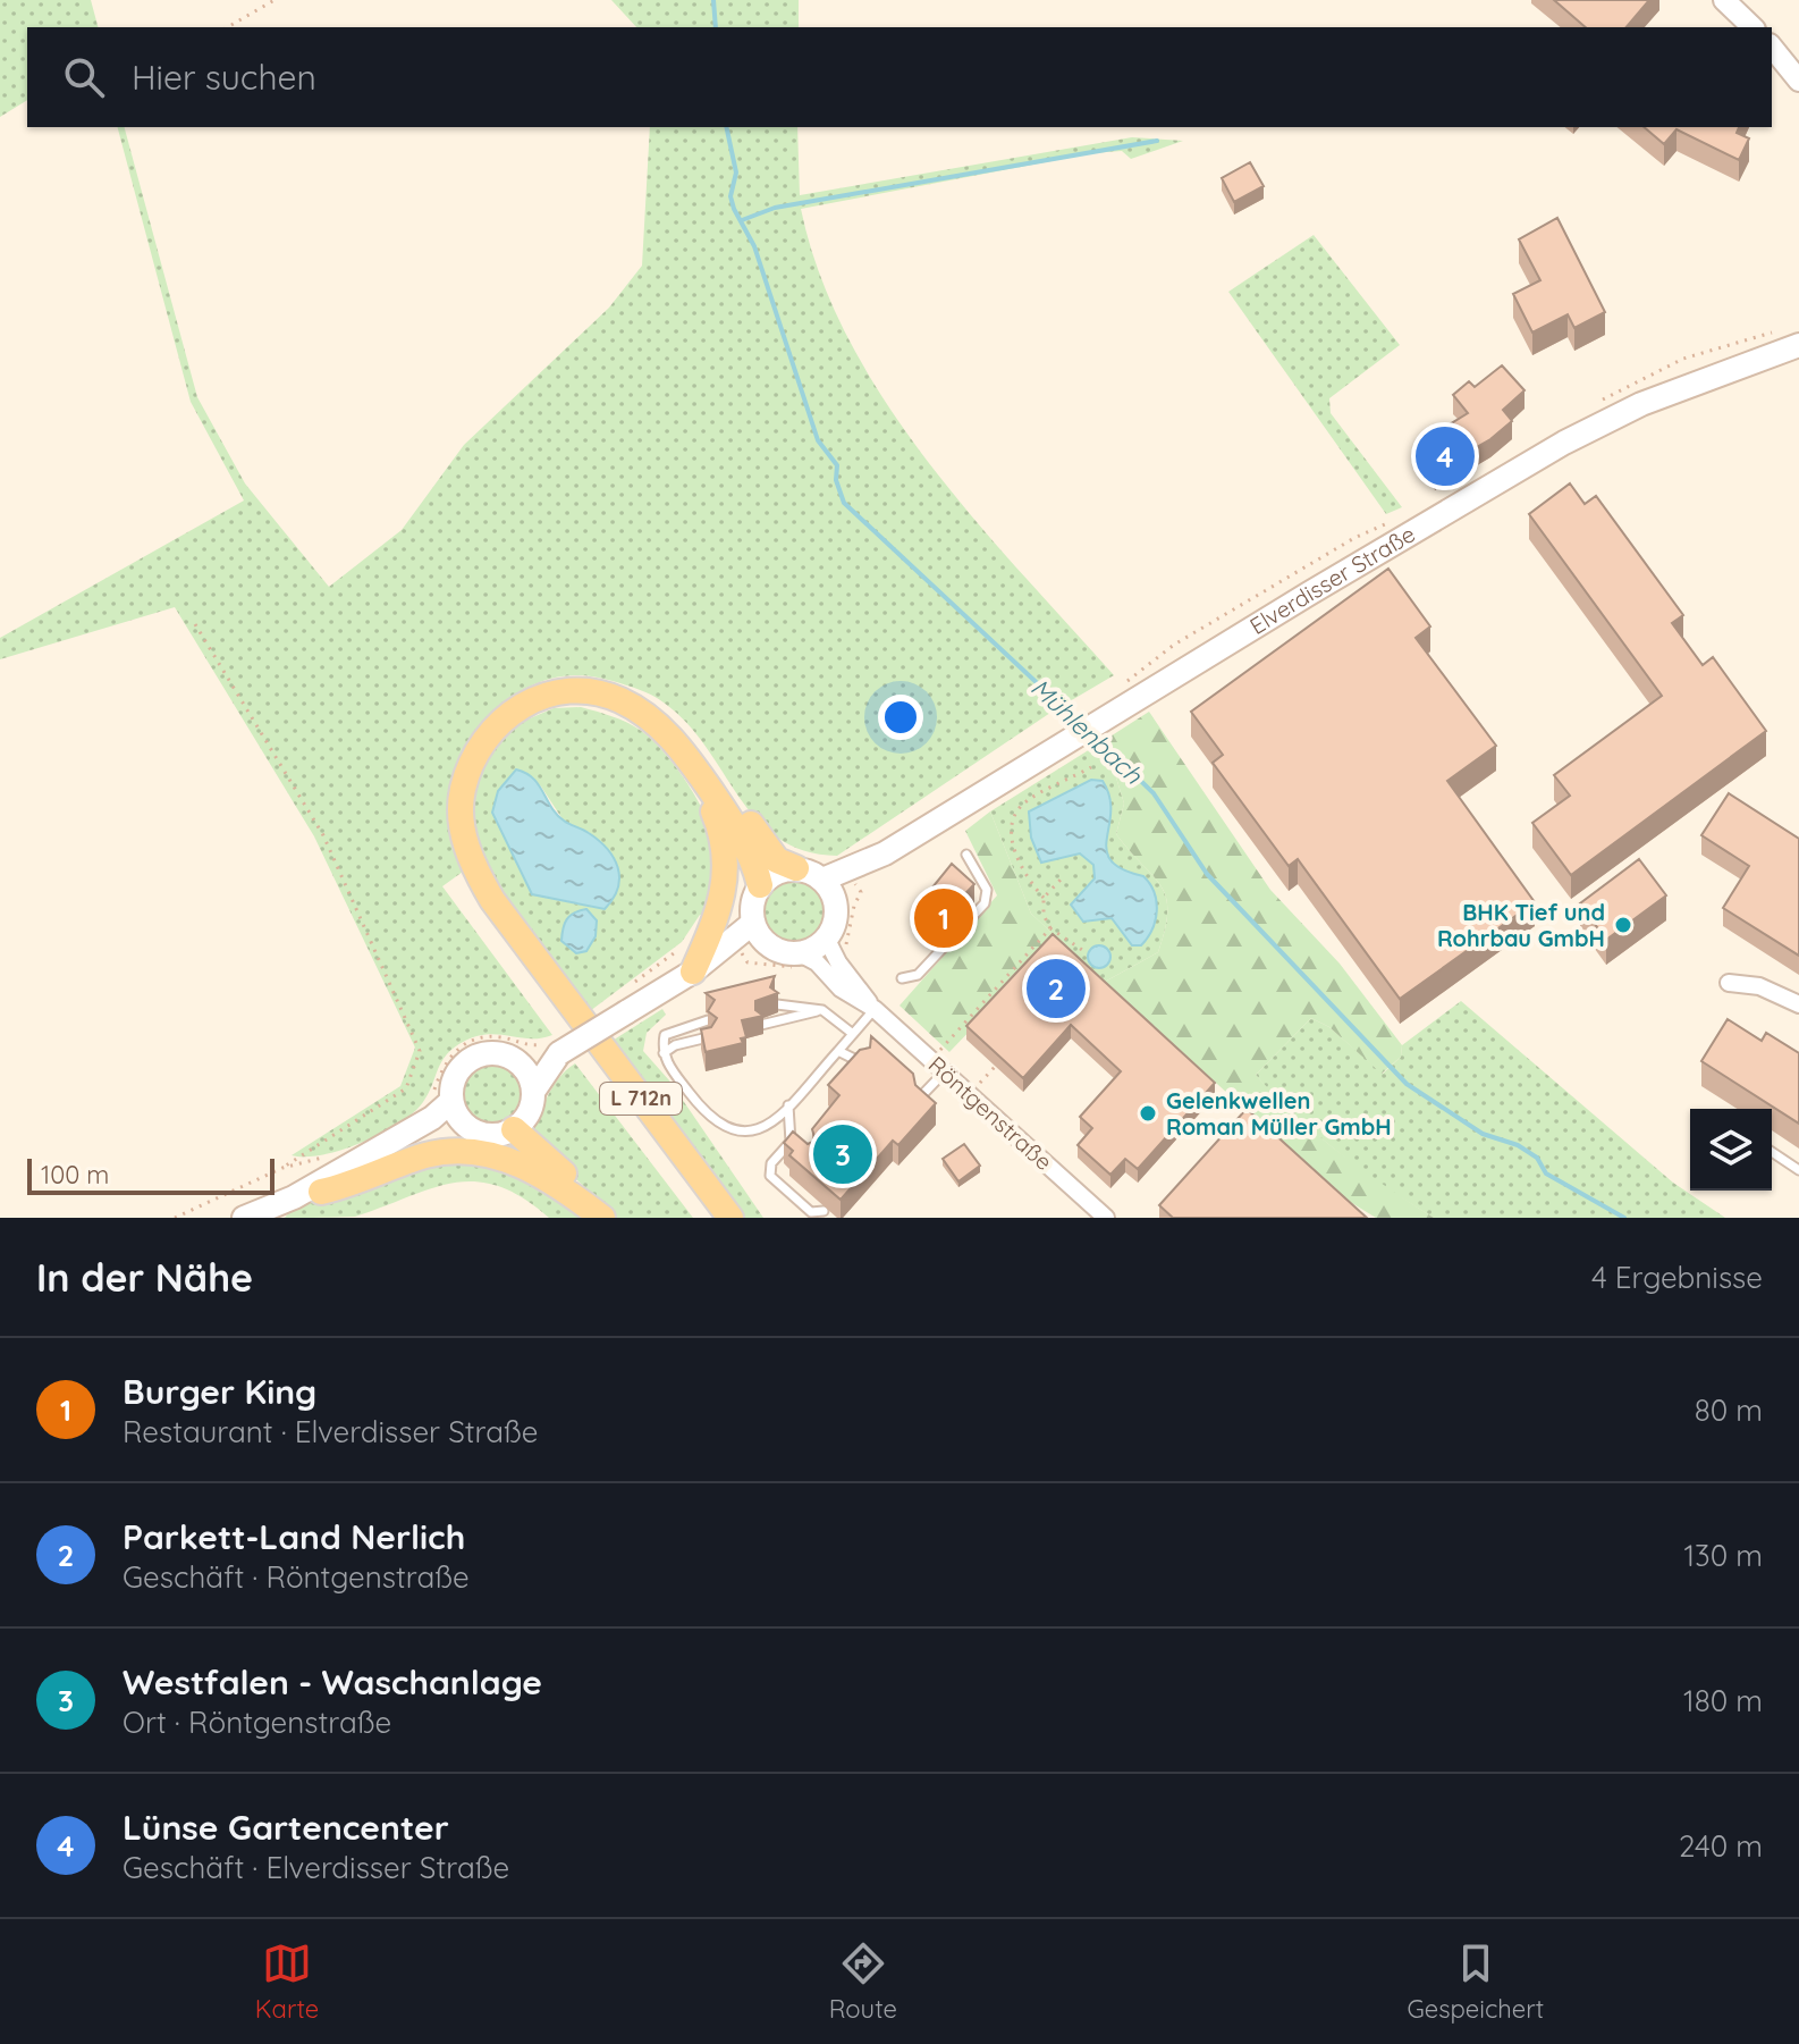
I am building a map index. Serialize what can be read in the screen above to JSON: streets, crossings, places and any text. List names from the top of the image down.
{
  "streets": {
    "main road": ["Elverdisser Straße", "L 712n"],
    "street": ["Röntgenstraße"]
  },
  "crossings": [
    ["Elverdisser Straße", "Röntgenstraße"]
  ],
  "water": ["Mühlenbach"],
  "places": ["BHK Tief und Rohrbau GmbH", "Gelenkwellen Roman Müller GmbH"],
  "scale_bar": "100 m",
  "page": {
    "search": "Hier suchen",
    "pins": [
      "4",
      "1",
      "2",
      "3"
    ],
    "scale": "100 m",
    "heading": ["In der Nähe", "4 Ergebnisse"],
    "list": [
      {
        "mark": "1",
        "name": "Burger King",
        "note": "Restaurant · Elverdisser Straße",
        "value": "80 m"
      },
      {
        "mark": "2",
        "name": "Parkett-Land Nerlich",
        "note": "Geschäft · Röntgenstraße",
        "value": "130 m"
      },
      {
        "mark": "3",
        "name": "Westfalen - Waschanlage",
        "note": "Ort · Röntgenstraße",
        "value": "180 m"
      },
      {
        "mark": "4",
        "name": "Lünse Gartencenter",
        "note": "Geschäft · Elverdisser Straße",
        "value": "240 m"
      }
    ],
    "nav": ["Karte", "Route", "Gespeichert"]
  }
}
